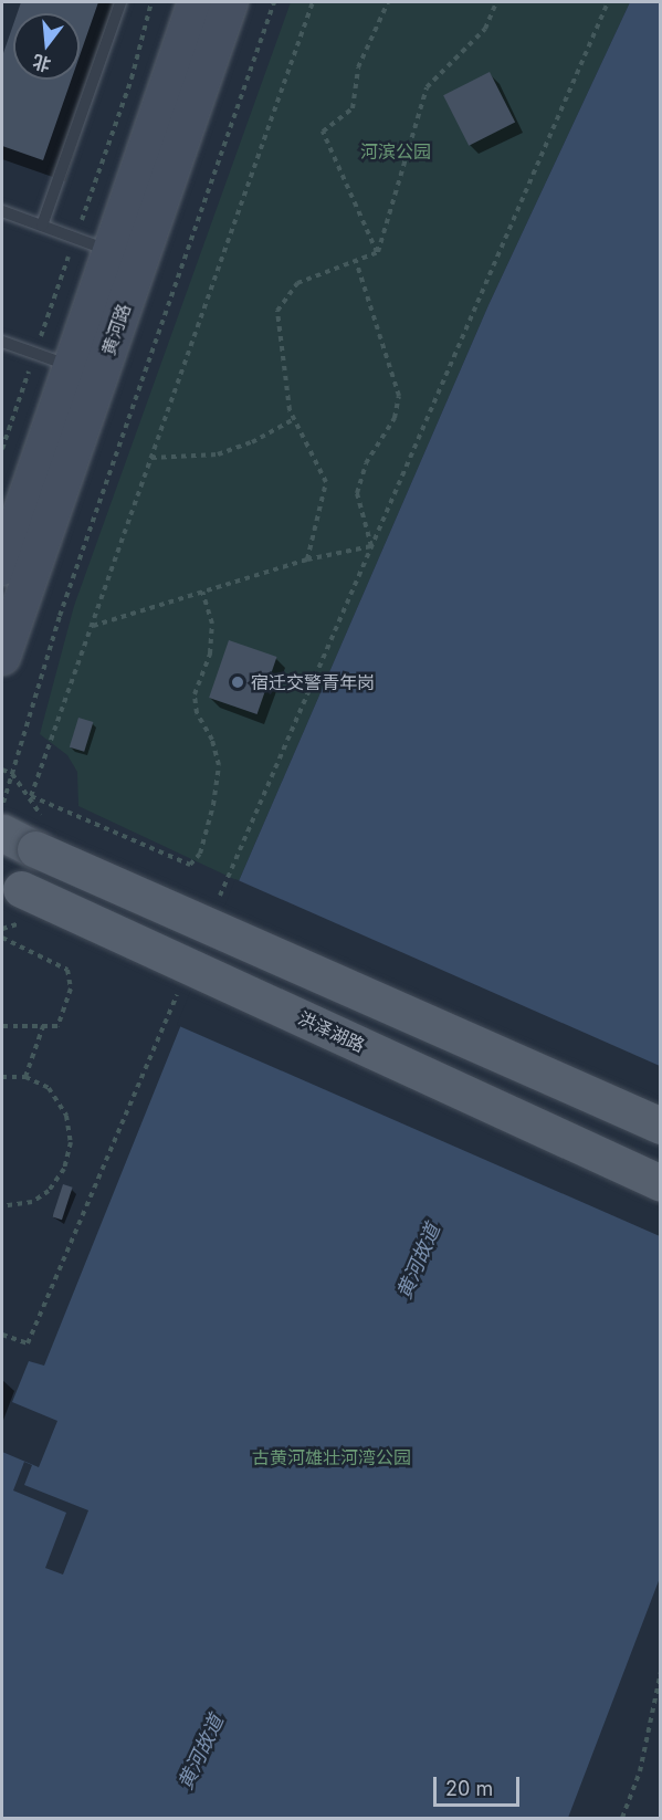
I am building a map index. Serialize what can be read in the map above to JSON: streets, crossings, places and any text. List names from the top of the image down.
{
  "streets": {
    "main road": ["黄河路", "洪泽湖路"]
  },
  "water": ["黄河故道"],
  "parks": ["河滨公园", "古黄河雄壮河湾公园"],
  "places": ["宿迁交警青年岗"],
  "scale_bar": "20 m",
  "north": "bottom"
}
